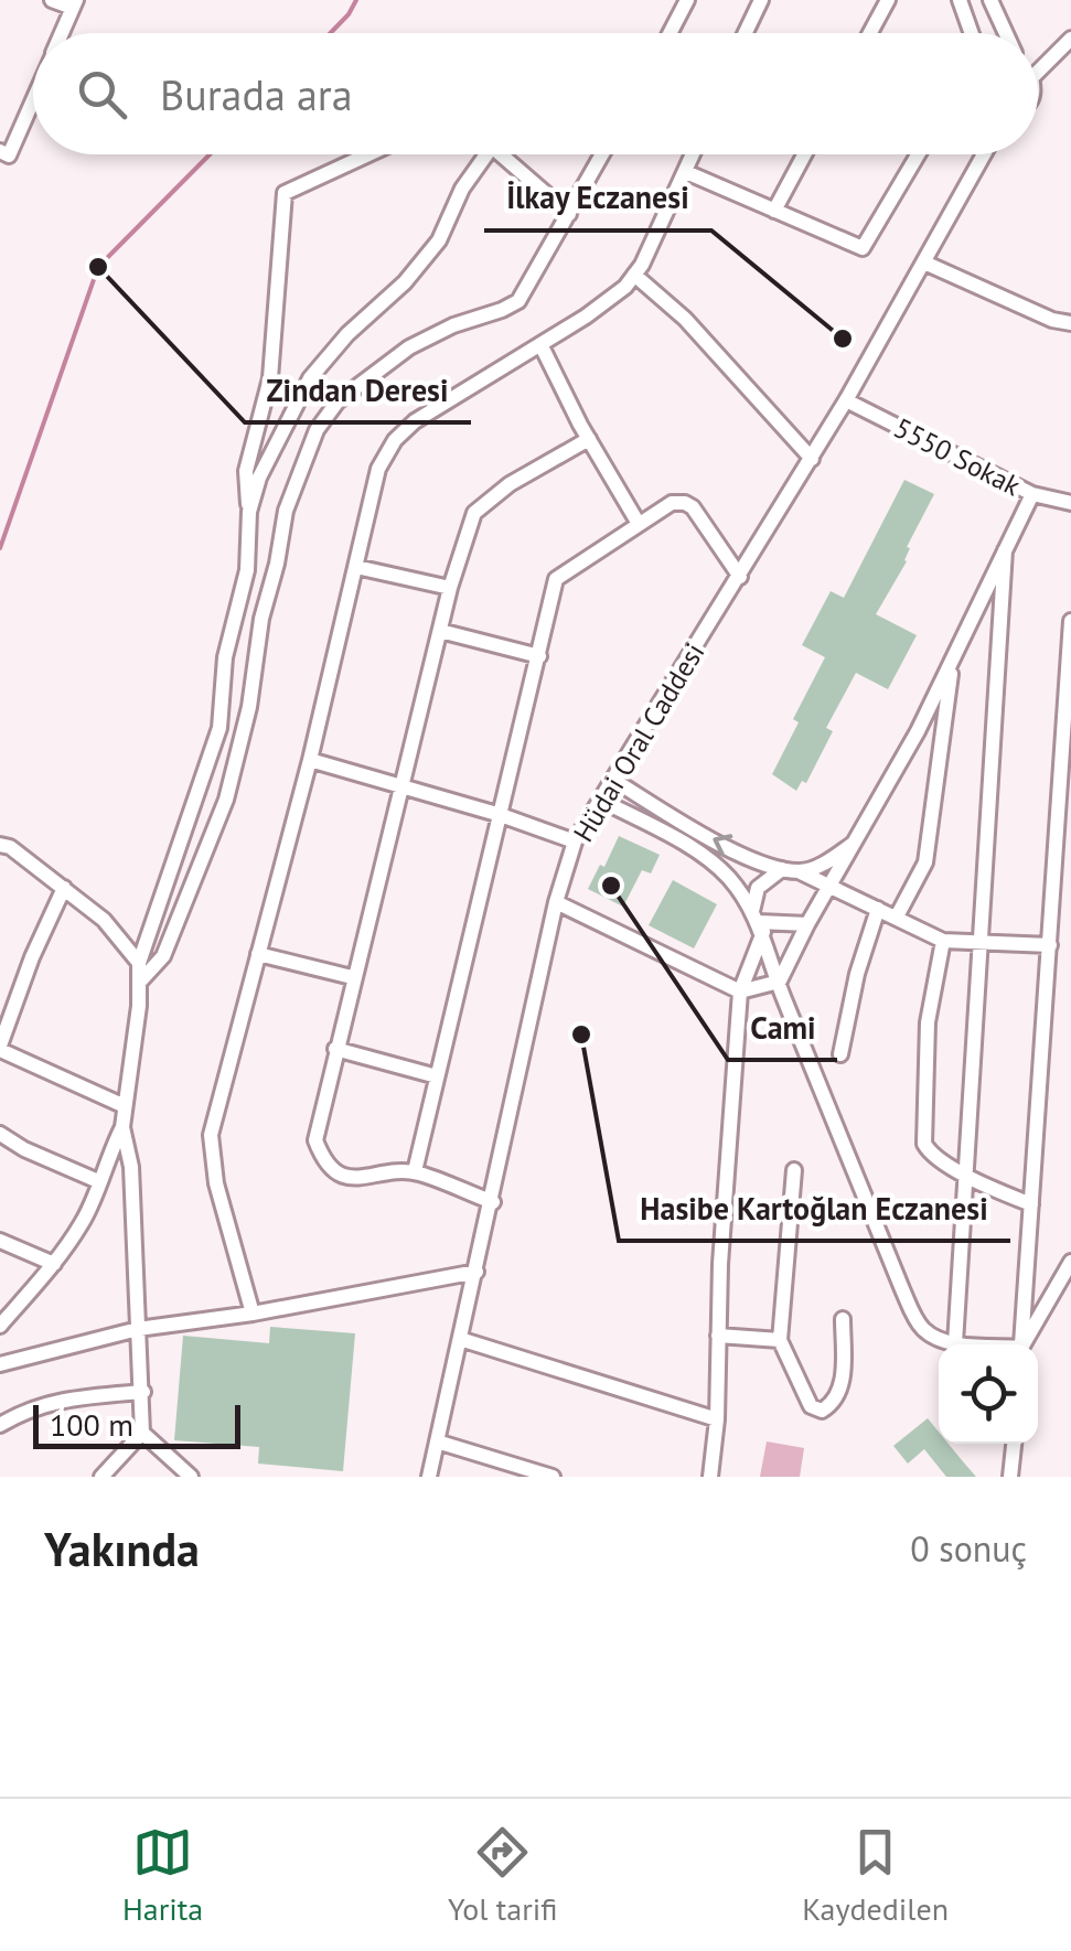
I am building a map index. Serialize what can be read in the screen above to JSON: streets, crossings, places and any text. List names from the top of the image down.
{
  "streets": {
    "street": ["5550 Sokak", "Hüdai Oral Caddesi"]
  },
  "crossings": [
    ["5550 Sokak", "Hüdai Oral Caddesi"]
  ],
  "places": [
    "Zindan Deresi",
    "İlkay Eczanesi",
    "Cami",
    "Hasibe Kartoğlan Eczanesi"
  ],
  "scale_bar": "100 m",
  "page": {
    "search": "Burada ara",
    "scale": "100 m",
    "heading": ["Yakında", "0 sonuç"],
    "nav": ["Harita", "Yol tarifi", "Kaydedilen"]
  }
}
